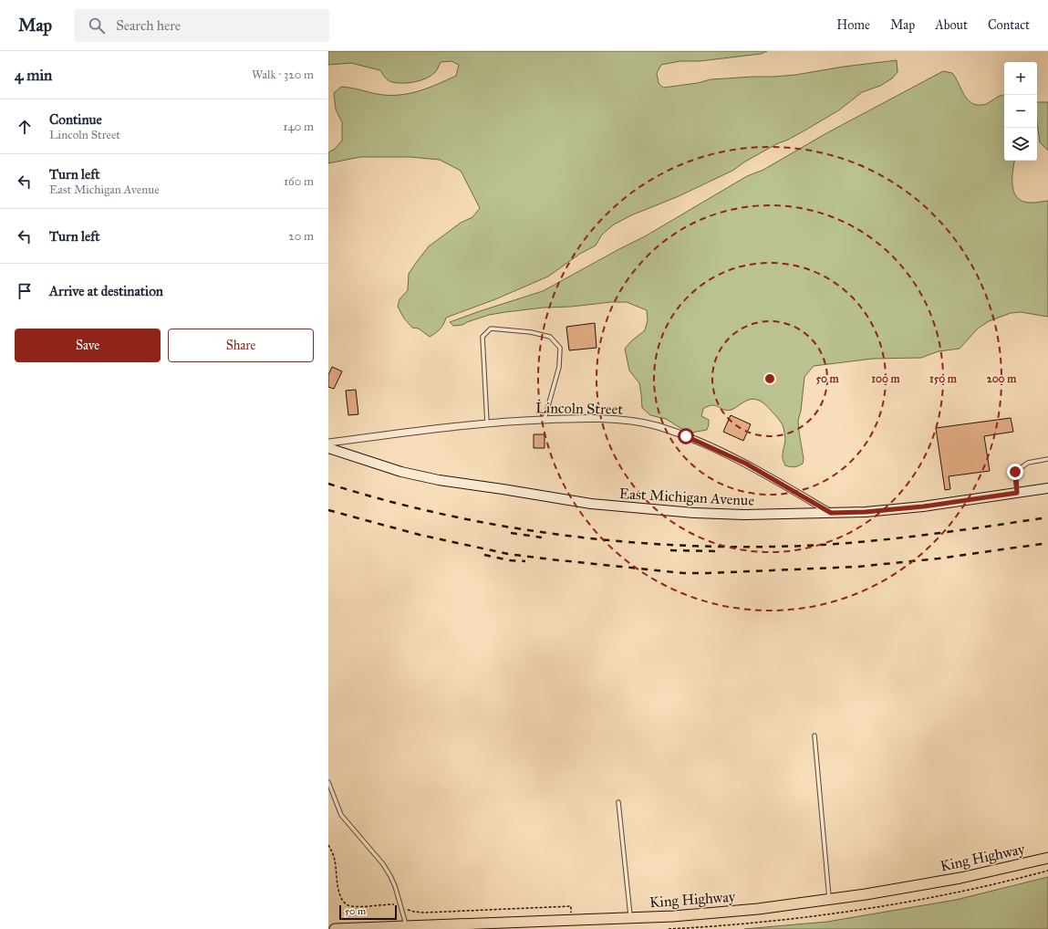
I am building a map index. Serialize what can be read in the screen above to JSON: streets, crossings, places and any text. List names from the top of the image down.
{
  "streets": {
    "main road": ["King Highway"],
    "street": ["Lincoln Street", "East Michigan Avenue"]
  },
  "crossings": [
    ["Lincoln Street", "East Michigan Avenue"]
  ],
  "scale_bar": "50 m",
  "page": {
    "header": "Map",
    "search": "Search here",
    "nav": [
      "Home",
      "Map",
      "About",
      "Contact"
    ],
    "heading": ["4 min", "Walk · 320 m"],
    "map_buttons": ["+", "−"],
    "list": [
      ["Continue", "Lincoln Street", "140 m"],
      ["Turn left", "East Michigan Avenue", "160 m"],
      ["Turn left", "20 m"],
      "Arrive at destination"
    ],
    "buttons": ["Save", "Share"],
    "scale": "50 m"
  },
  "rings": [
    "50 m",
    "100 m",
    "150 m",
    "200 m"
  ]
}
